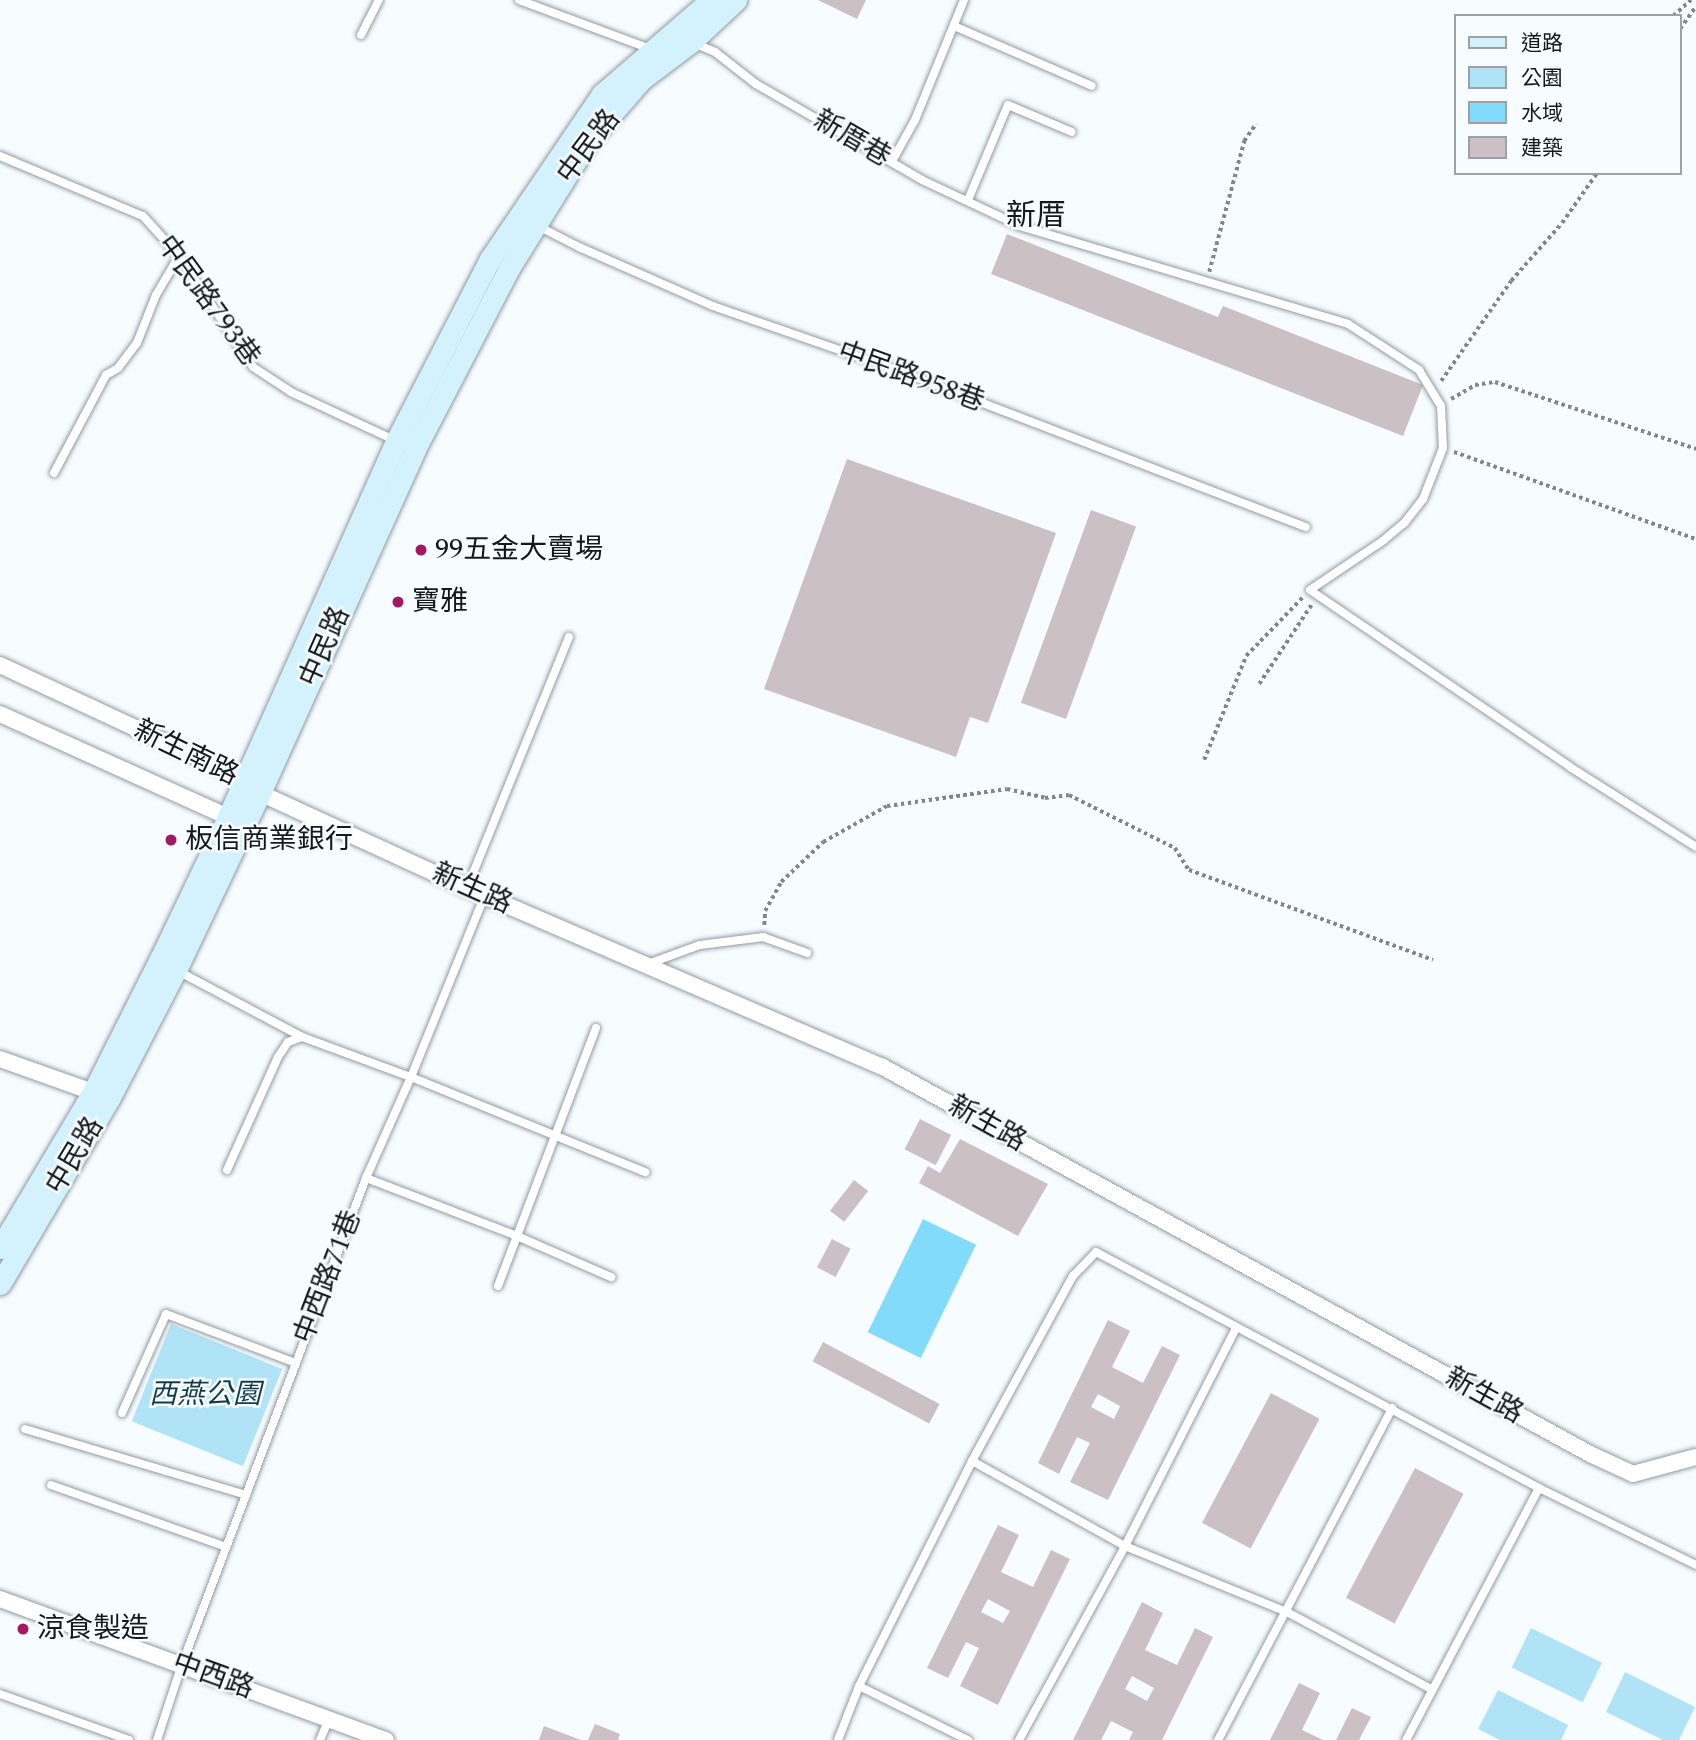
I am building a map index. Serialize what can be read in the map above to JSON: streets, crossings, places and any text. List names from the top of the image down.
{
  "streets": {
    "main road": ["中民路"],
    "street": ["新生南路", "新生路", "中西路"],
    "lane": [
      "新厝巷",
      "中民路793巷",
      "中民路958巷",
      "中西路71巷"
    ]
  },
  "crossings": [
    ["新厝巷", "中民路"],
    ["中民路", "中民路793巷"],
    ["中民路", "中民路958巷"],
    ["中民路", "新生南路"],
    ["中民路", "新生路"],
    ["新生南路", "新生路"],
    ["新生路", "中西路71巷"],
    ["中西路71巷", "中西路"]
  ],
  "districts": ["新厝"],
  "parks": ["西燕公園"],
  "places": [
    "99五金大賣場",
    "寶雅",
    "板信商業銀行",
    "涼食製造"
  ],
  "legend": [
    "道路",
    "公園",
    "水域",
    "建築"
  ]
}
